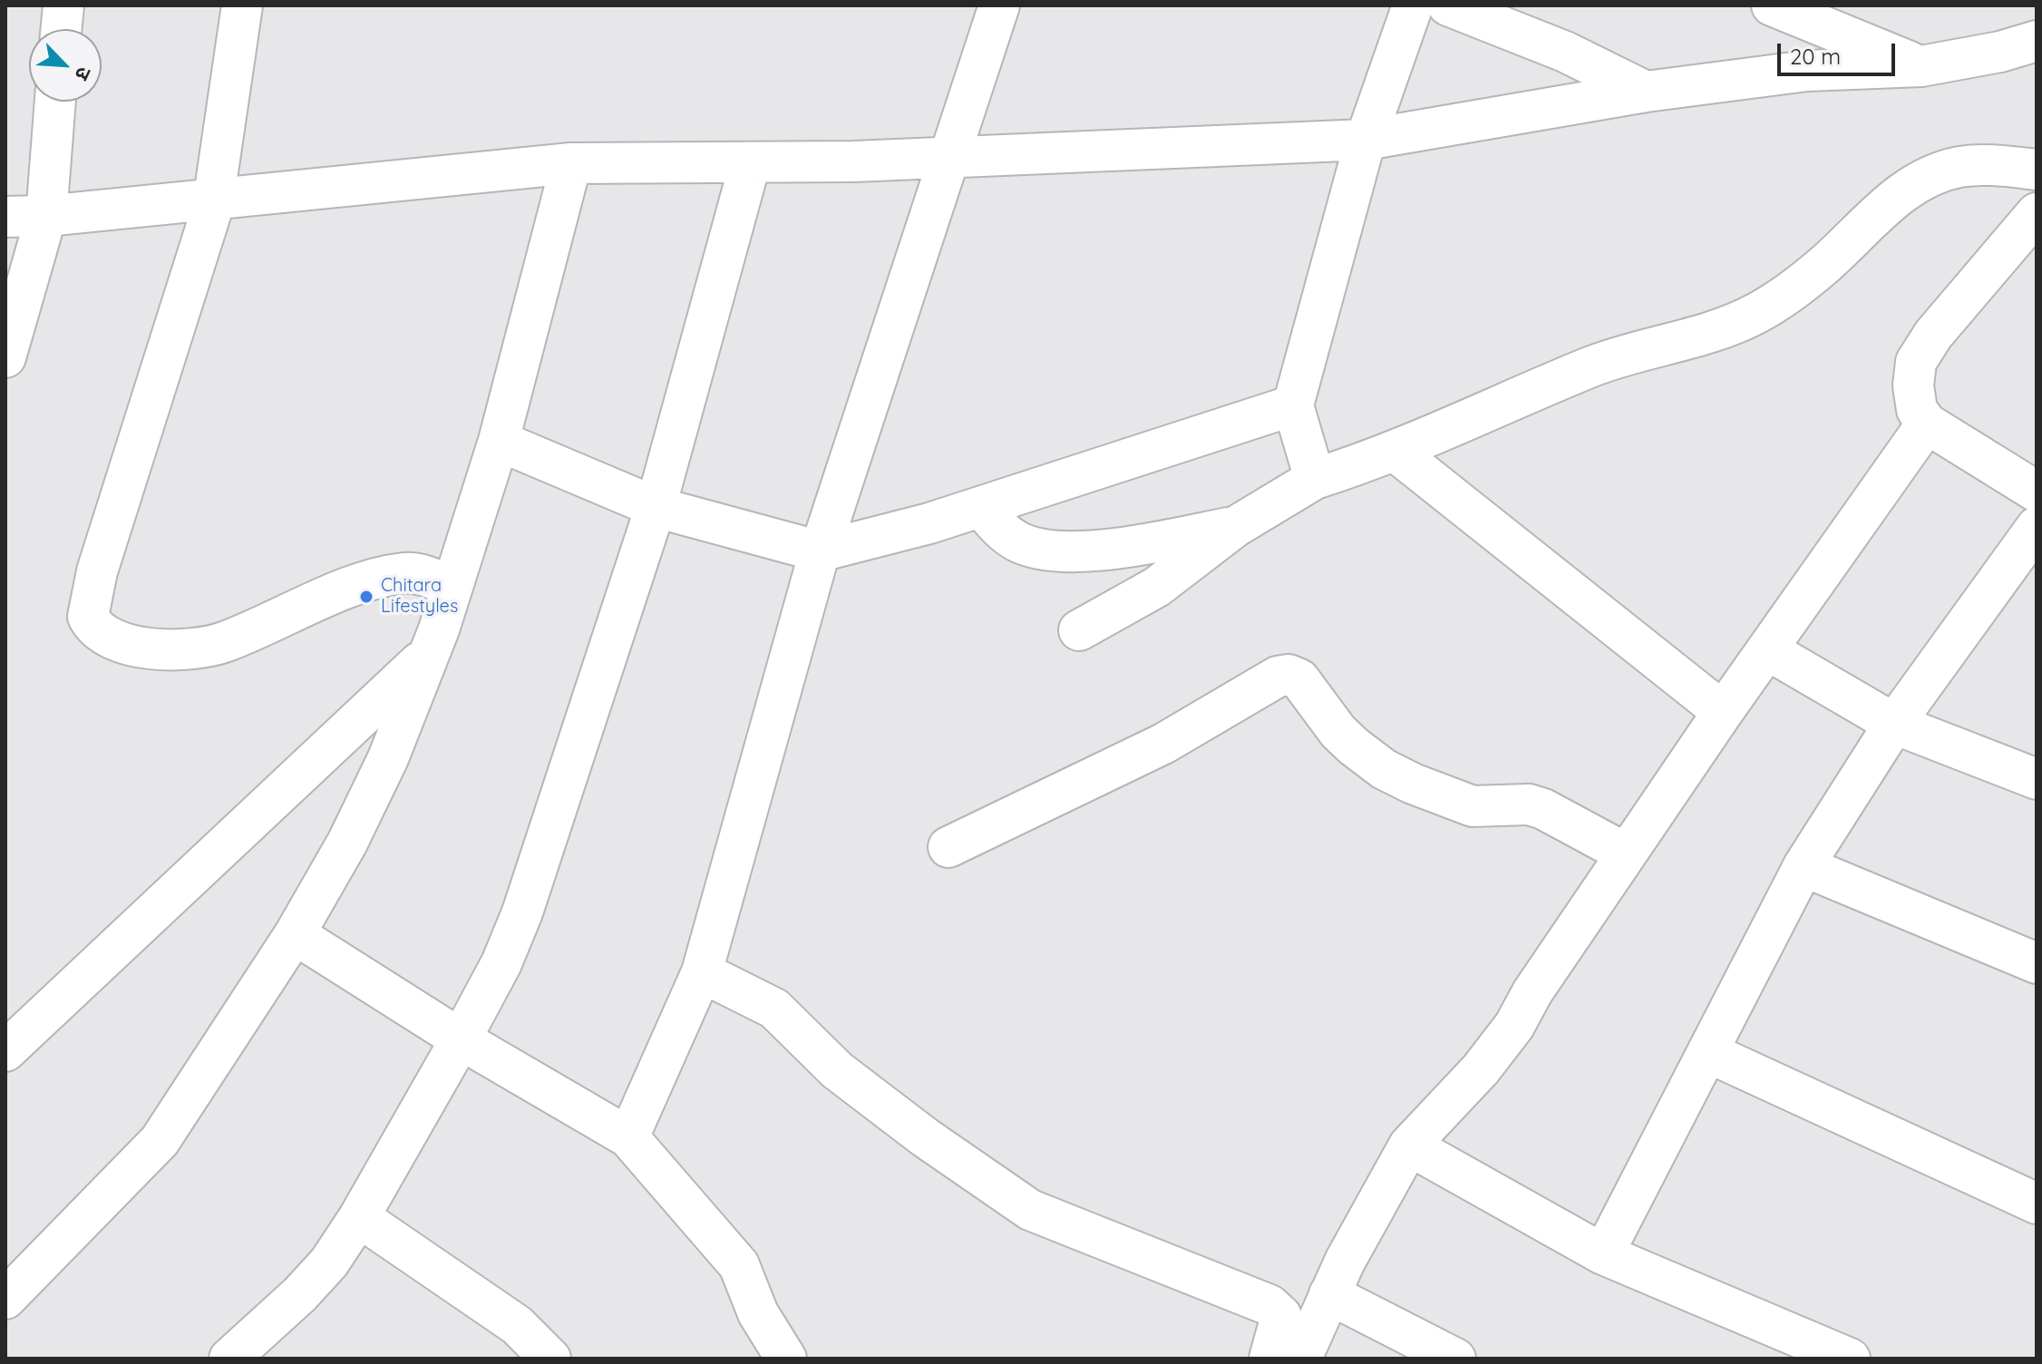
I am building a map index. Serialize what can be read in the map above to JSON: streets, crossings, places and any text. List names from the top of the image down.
{
  "places": ["Chitara Lifestyles"],
  "scale_bar": "20 m",
  "north": "bottom right"
}
